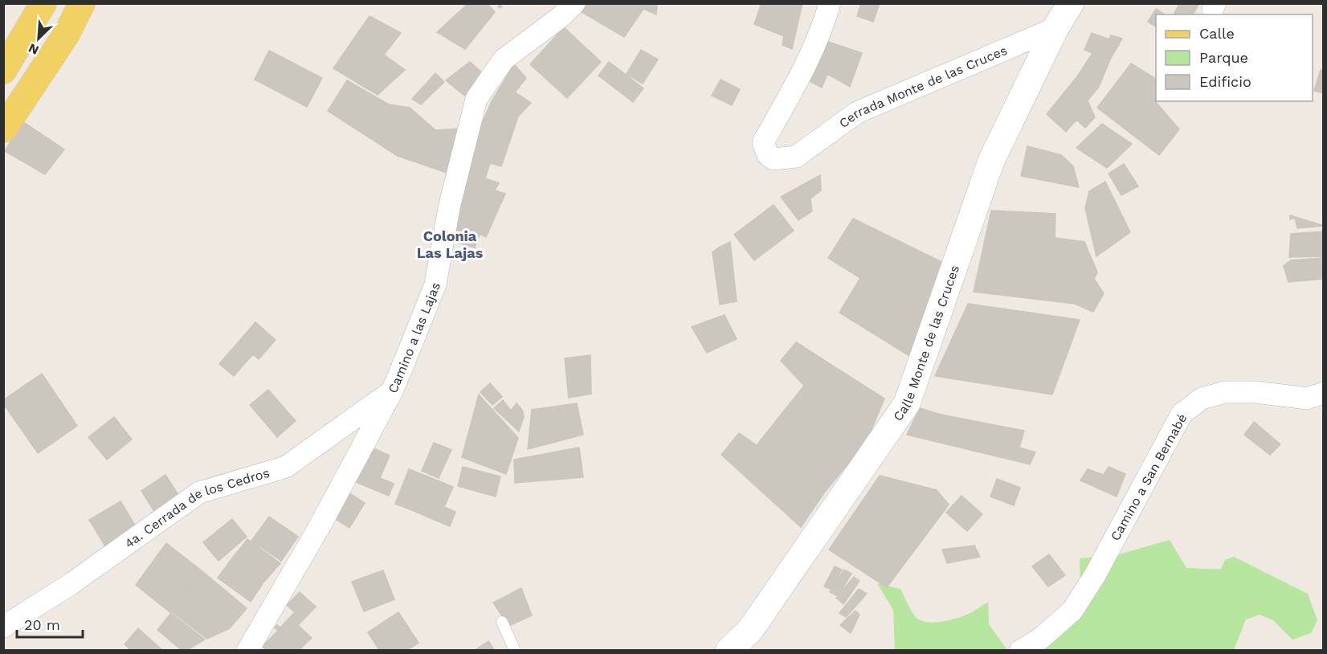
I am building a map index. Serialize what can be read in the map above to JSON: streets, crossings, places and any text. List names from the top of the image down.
{
  "streets": {
    "street": [
      "Cerrada Monte de las Cruces",
      "Camino a las Lajas",
      "Calle Monte de las Cruces",
      "Camino a San Bernabé",
      "4a. Cerrada de los Cedros"
    ]
  },
  "crossings": [
    ["Cerrada Monte de las Cruces", "Calle Monte de las Cruces"],
    ["Camino a las Lajas", "4a. Cerrada de los Cedros"]
  ],
  "districts": ["Colonia Las Lajas"],
  "legend": ["Calle", "Parque", "Edificio"],
  "scale_bar": "20 m",
  "north": "bottom left"
}
